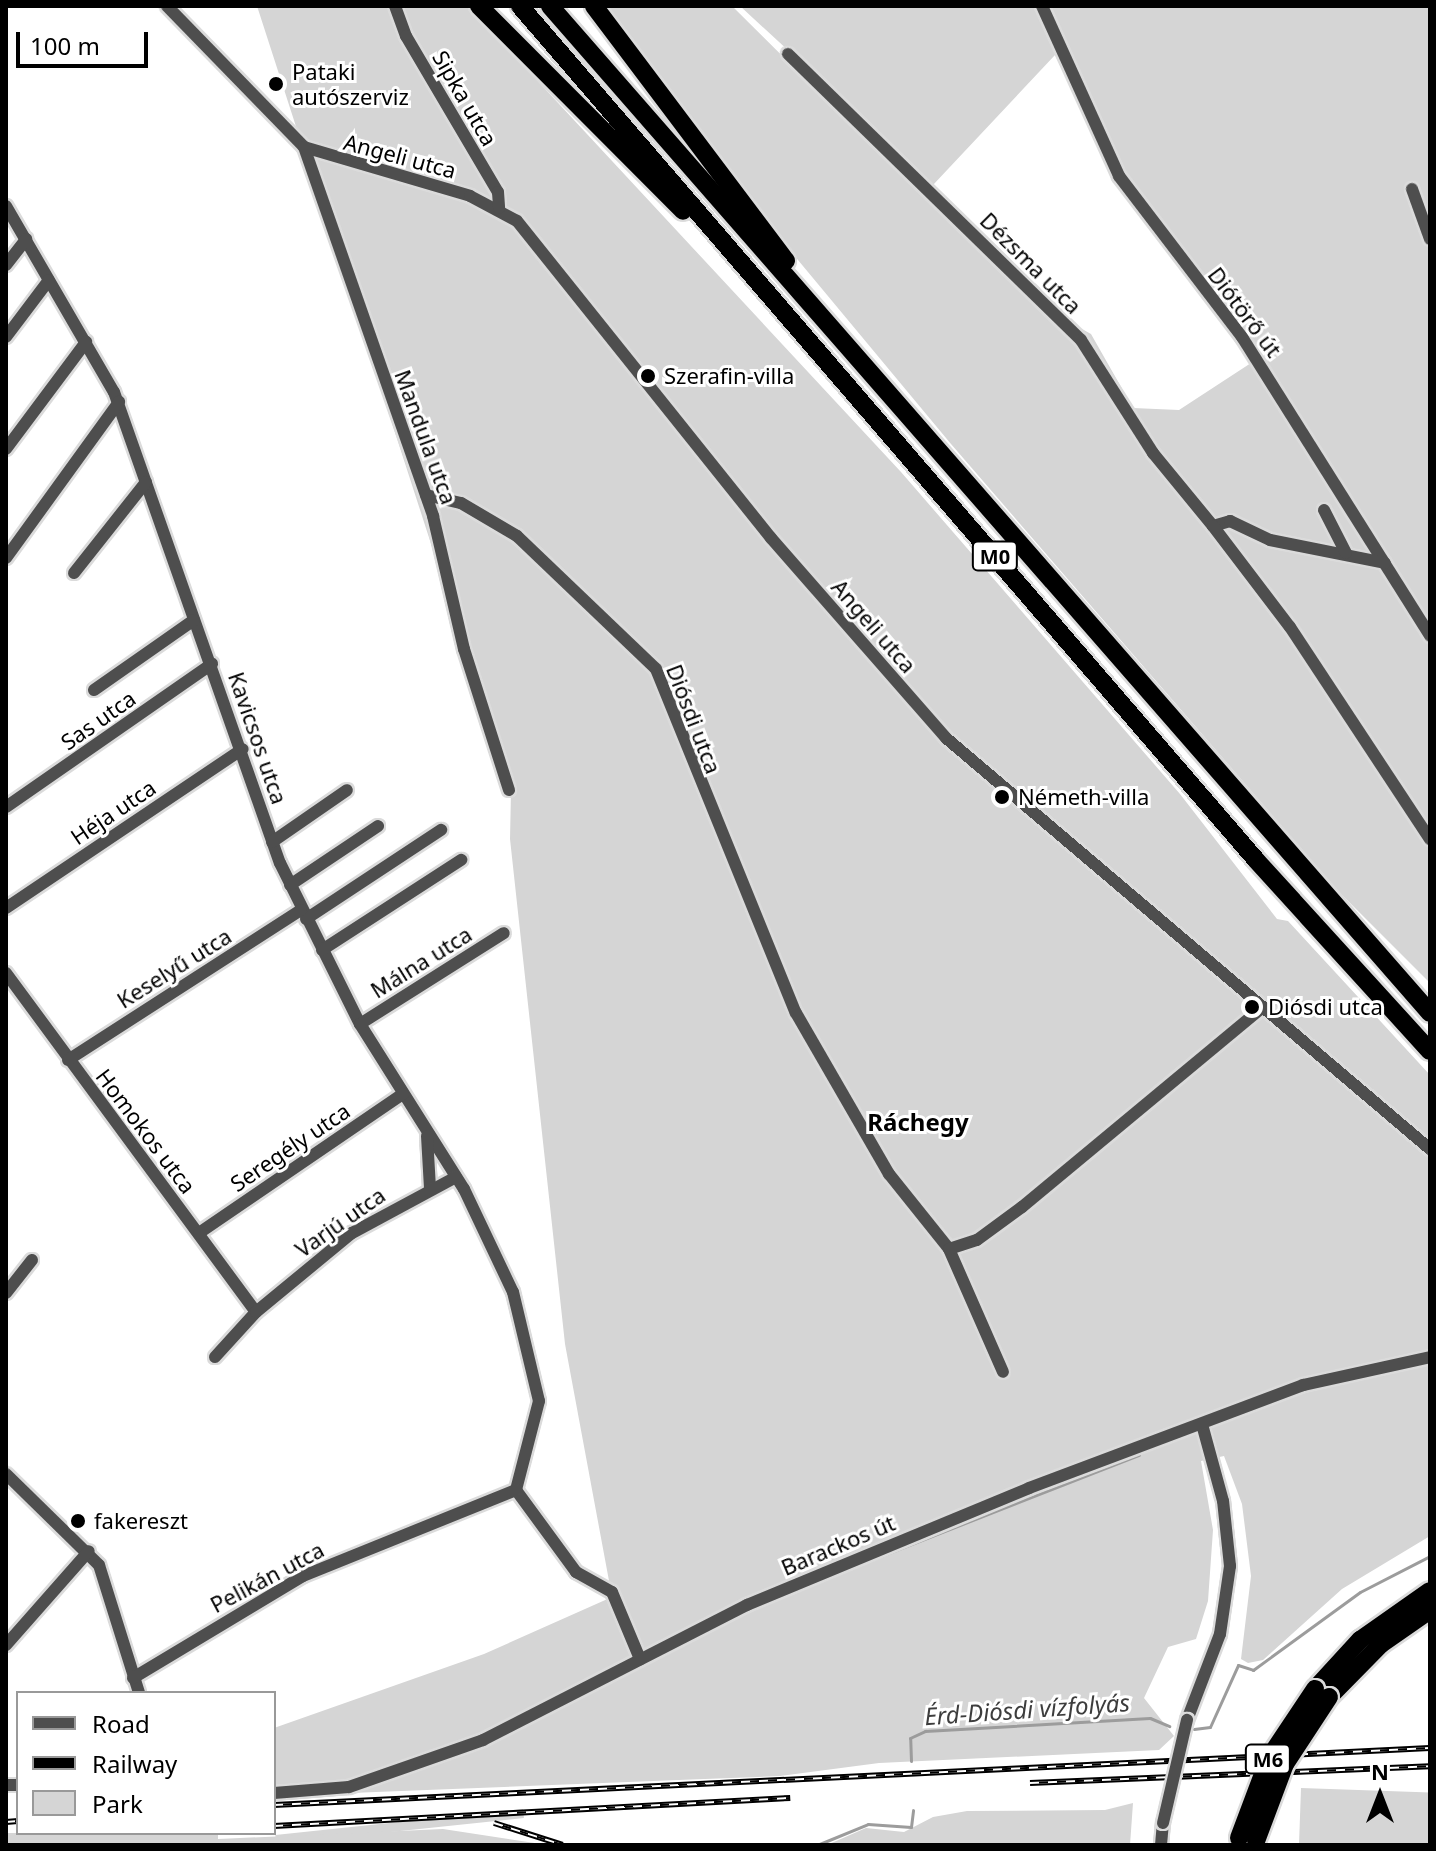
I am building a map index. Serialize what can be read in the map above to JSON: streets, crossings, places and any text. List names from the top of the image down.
{
  "streets": {
    "highway": ["M0", "M6"],
    "street": [
      "Sipka utca",
      "Angeli utca",
      "Dézsma utca",
      "Diótörő út",
      "Mandula utca",
      "Diósdi utca",
      "Sas utca",
      "Kavicsos utca",
      "Héja utca",
      "Málna utca",
      "Keselyű utca",
      "Homokos utca",
      "Seregély utca",
      "Varjú utca",
      "Barackos út",
      "Pelikán utca"
    ]
  },
  "crossings": [
    ["Sipka utca", "Angeli utca"],
    ["Angeli utca", "Mandula utca"],
    ["Mandula utca", "Diósdi utca"],
    ["Sas utca", "Kavicsos utca"],
    ["Kavicsos utca", "Héja utca"],
    ["Kavicsos utca", "Málna utca"],
    ["Kavicsos utca", "Keselyű utca"],
    ["Kavicsos utca", "Seregély utca"],
    ["Kavicsos utca", "Varjú utca"],
    ["Kavicsos utca", "Pelikán utca"],
    ["Keselyű utca", "Homokos utca"],
    ["Homokos utca", "Seregély utca"],
    ["Homokos utca", "Varjú utca"]
  ],
  "districts": ["Ráchegy"],
  "water": ["Érd-Diósdi vízfolyás"],
  "places": [
    "Pataki autószerviz",
    "Szerafin-villa",
    "Németh-villa",
    "Diósdi utca",
    "fakereszt"
  ],
  "legend": ["Road", "Railway", "Park"],
  "scale_bar": "100 m",
  "north": "top"
}
